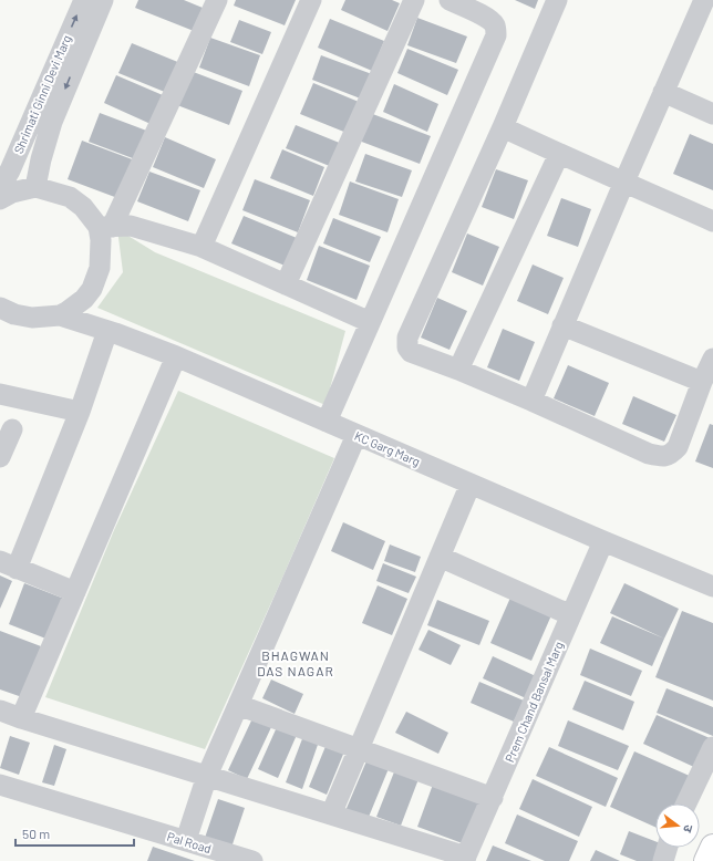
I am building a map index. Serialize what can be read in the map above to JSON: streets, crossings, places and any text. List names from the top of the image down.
{
  "streets": {
    "street": [
      "Shrimati Ginni Devi Marg",
      "KC Garg Marg",
      "Prem Chand Bansal Marg",
      "Pal Road"
    ]
  },
  "crossings": [
    ["KC Garg Marg", "Prem Chand Bansal Marg"]
  ],
  "districts": ["BHAGWAN DAS NAGAR"],
  "scale_bar": "50 m",
  "north": "right"
}
